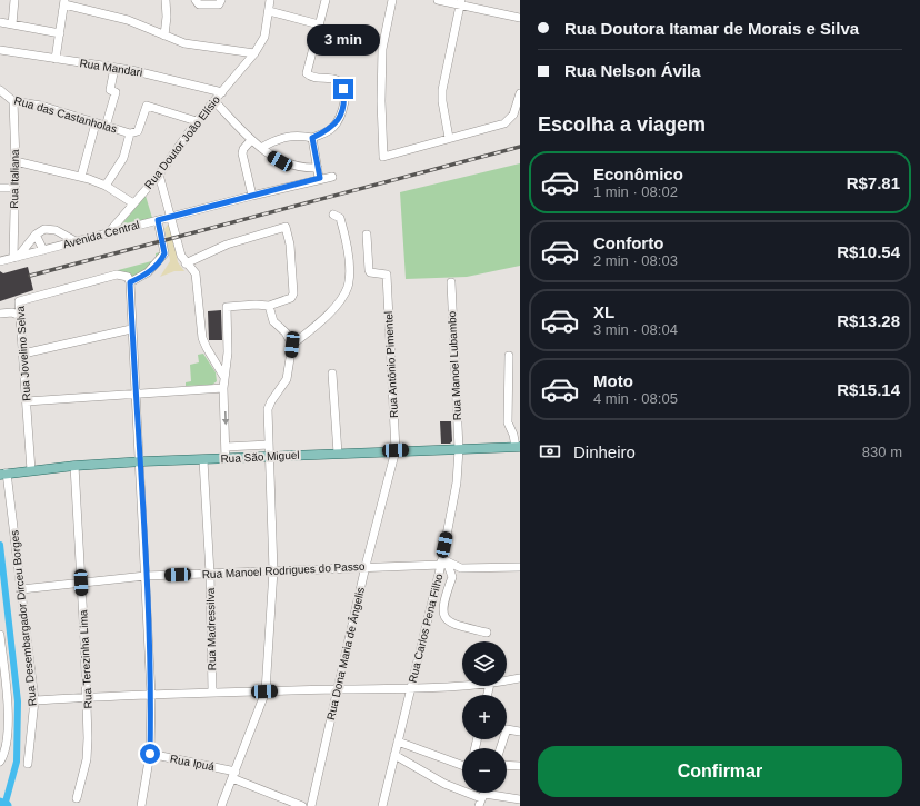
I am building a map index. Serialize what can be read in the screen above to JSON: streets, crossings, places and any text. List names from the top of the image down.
{
  "streets": {
    "main road": ["Rua São Miguel"],
    "street": [
      "Rua Mandari",
      "Rua das Castanholas",
      "Rua Doutor João Elísio",
      "Rua Italiana",
      "Avenida Central",
      "Rua Jovelino Selva",
      "Rua Antônio Pimentel",
      "Rua Manoel Lubambo",
      "Rua Manoel Rodrigues do Passo",
      "Rua Desembargador Dirceu Borges",
      "Rua Carlos Pena Filho",
      "Rua Madressilva",
      "Rua Dona Maria de Ângelis",
      "Rua Terezinha Lima",
      "Rua Ipuá"
    ]
  },
  "crossings": [
    ["Rua Mandari", "Rua Doutor João Elísio"],
    ["Rua das Castanholas", "Rua Italiana"],
    ["Rua Doutor João Elísio", "Avenida Central"],
    ["Rua Italiana", "Avenida Central"],
    ["Rua Jovelino Selva", "Rua São Miguel"],
    ["Rua Antônio Pimentel", "Rua São Miguel"],
    ["Rua Antônio Pimentel", "Rua Dona Maria de Ângelis"],
    ["Rua Manoel Lubambo", "Rua São Miguel"],
    ["Rua Manoel Lubambo", "Rua Carlos Pena Filho"],
    ["Rua São Miguel", "Rua Desembargador Dirceu Borges"],
    ["Rua São Miguel", "Rua Carlos Pena Filho"],
    ["Rua São Miguel", "Rua Madressilva"],
    ["Rua São Miguel", "Rua Dona Maria de Ângelis"],
    ["Rua São Miguel", "Rua Terezinha Lima"],
    ["Rua Manoel Rodrigues do Passo", "Rua Desembargador Dirceu Borges"],
    ["Rua Manoel Rodrigues do Passo", "Rua Carlos Pena Filho"],
    ["Rua Manoel Rodrigues do Passo", "Rua Madressilva"],
    ["Rua Manoel Rodrigues do Passo", "Rua Dona Maria de Ângelis"],
    ["Rua Manoel Rodrigues do Passo", "Rua Terezinha Lima"]
  ],
  "page": {
    "banner": ["Rua Doutora Itamar de Morais e Silva", "Rua Nelson Ávila"],
    "bubble": "3 min",
    "heading": "Escolha a viagem",
    "list": [
      {
        "name": "Econômico",
        "note": "1 min · 08:02",
        "value": "R$7.81"
      },
      {
        "name": "Conforto",
        "note": "2 min · 08:03",
        "value": "R$10.54"
      },
      {
        "name": "XL",
        "note": "3 min · 08:04",
        "value": "R$13.28"
      },
      {
        "name": "Moto",
        "note": "4 min · 08:05",
        "value": "R$15.14"
      }
    ],
    "pay": ["Dinheiro", "830 m"],
    "map_buttons": ["+", "−"],
    "buttons": "Confirmar"
  }
}
